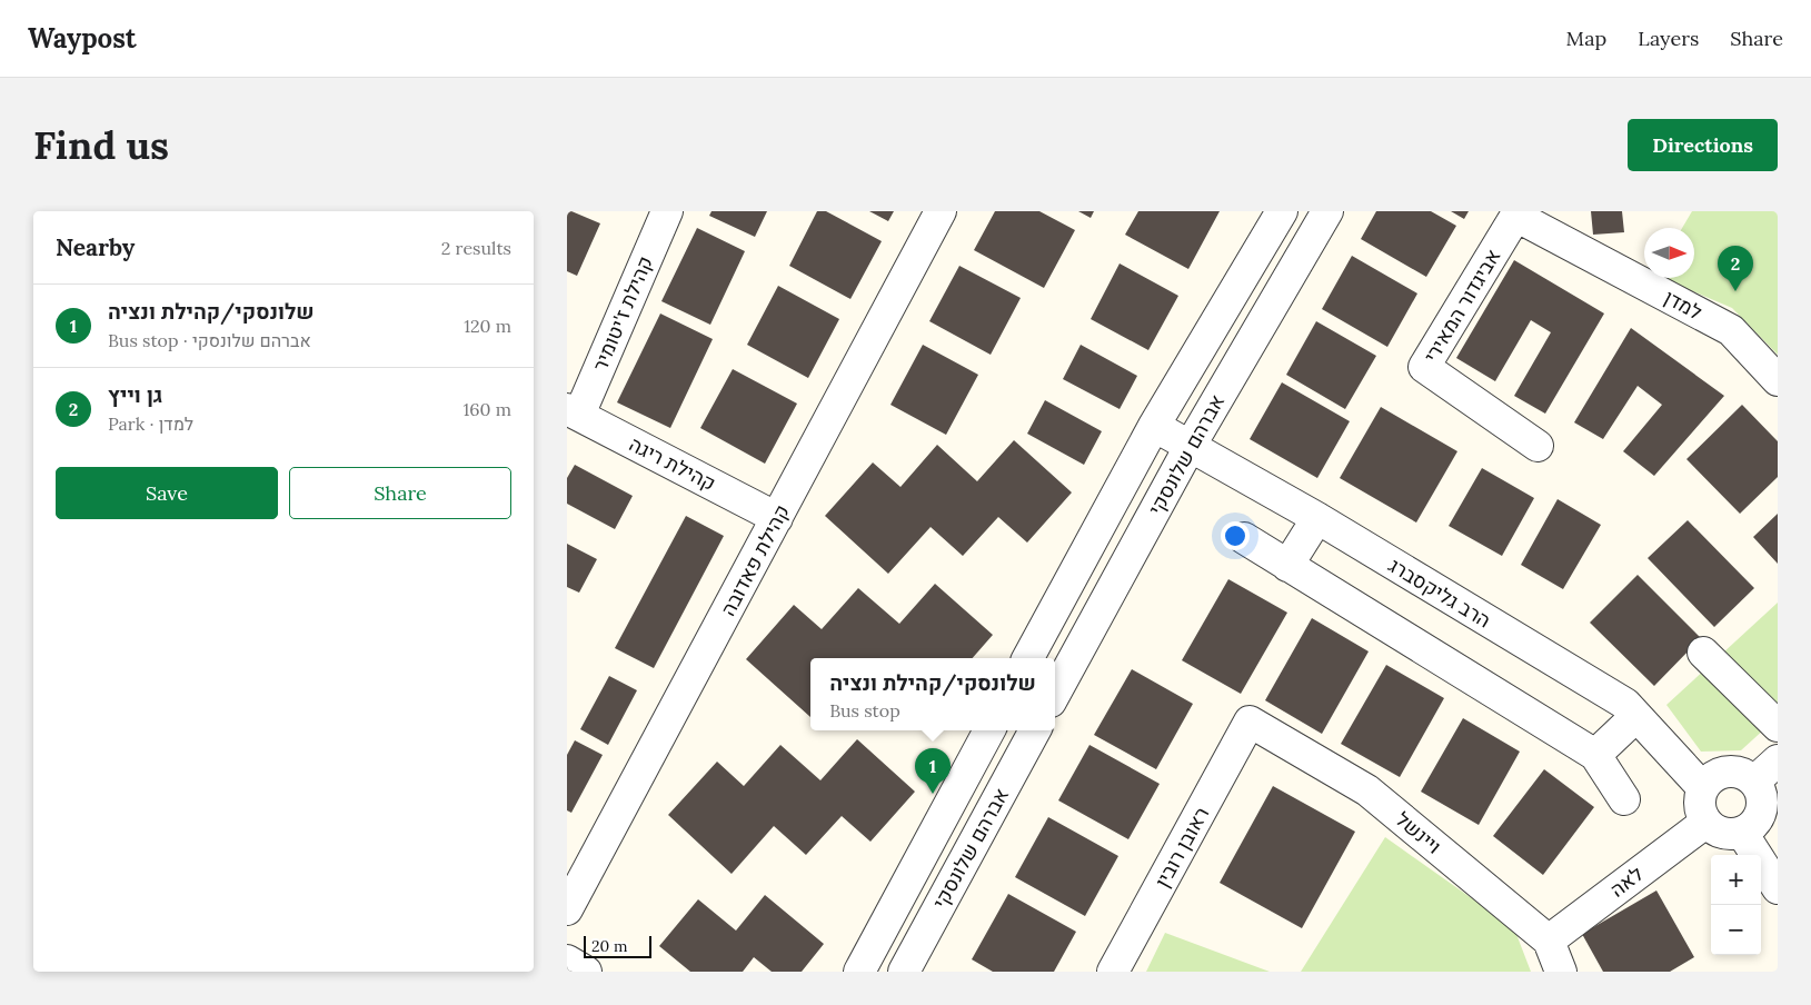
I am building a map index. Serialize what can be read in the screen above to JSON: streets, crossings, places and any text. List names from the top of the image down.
{
  "streets": {
    "street": [
      "למדן",
      "אביגדור המאירי",
      "קהילת ז'יטומיר",
      "אברהם שלונסקי",
      "קהילת ריגה",
      "קהילת פאדובה",
      "הרב גליקסברג",
      "ויינשל",
      "ראובן רובין",
      "לאה"
    ]
  },
  "crossings": [
    ["למדן", "אביגדור המאירי"],
    ["קהילת ז'יטומיר", "קהילת ריגה"],
    ["אברהם שלונסקי", "הרב גליקסברג"],
    ["קהילת ריגה", "קהילת פאדובה"],
    ["הרב גליקסברג", "לאה"],
    ["ויינשל", "ראובן רובין"],
    ["ויינשל", "לאה"]
  ],
  "scale_bar": "20 m",
  "north": "right",
  "page": {
    "header": "Waypost",
    "nav": ["Map", "Layers", "Share"],
    "buttons": [
      "Directions",
      ["Save", "Share"]
    ],
    "title": "Find us",
    "heading": ["Nearby", "2 results"],
    "pins": ["2", "1"],
    "list": [
      {
        "mark": "1",
        "name": "שלונסקי/קהילת ונציה",
        "note": "Bus stop · אברהם שלונסקי",
        "value": "120 m"
      },
      {
        "mark": "2",
        "name": "גן וייץ",
        "note": "Park · למדן",
        "value": "160 m"
      }
    ],
    "popup": ["שלונסקי/קהילת ונציה", "Bus stop"],
    "map_buttons": ["+", "−"],
    "scale": "20 m"
  }
}
